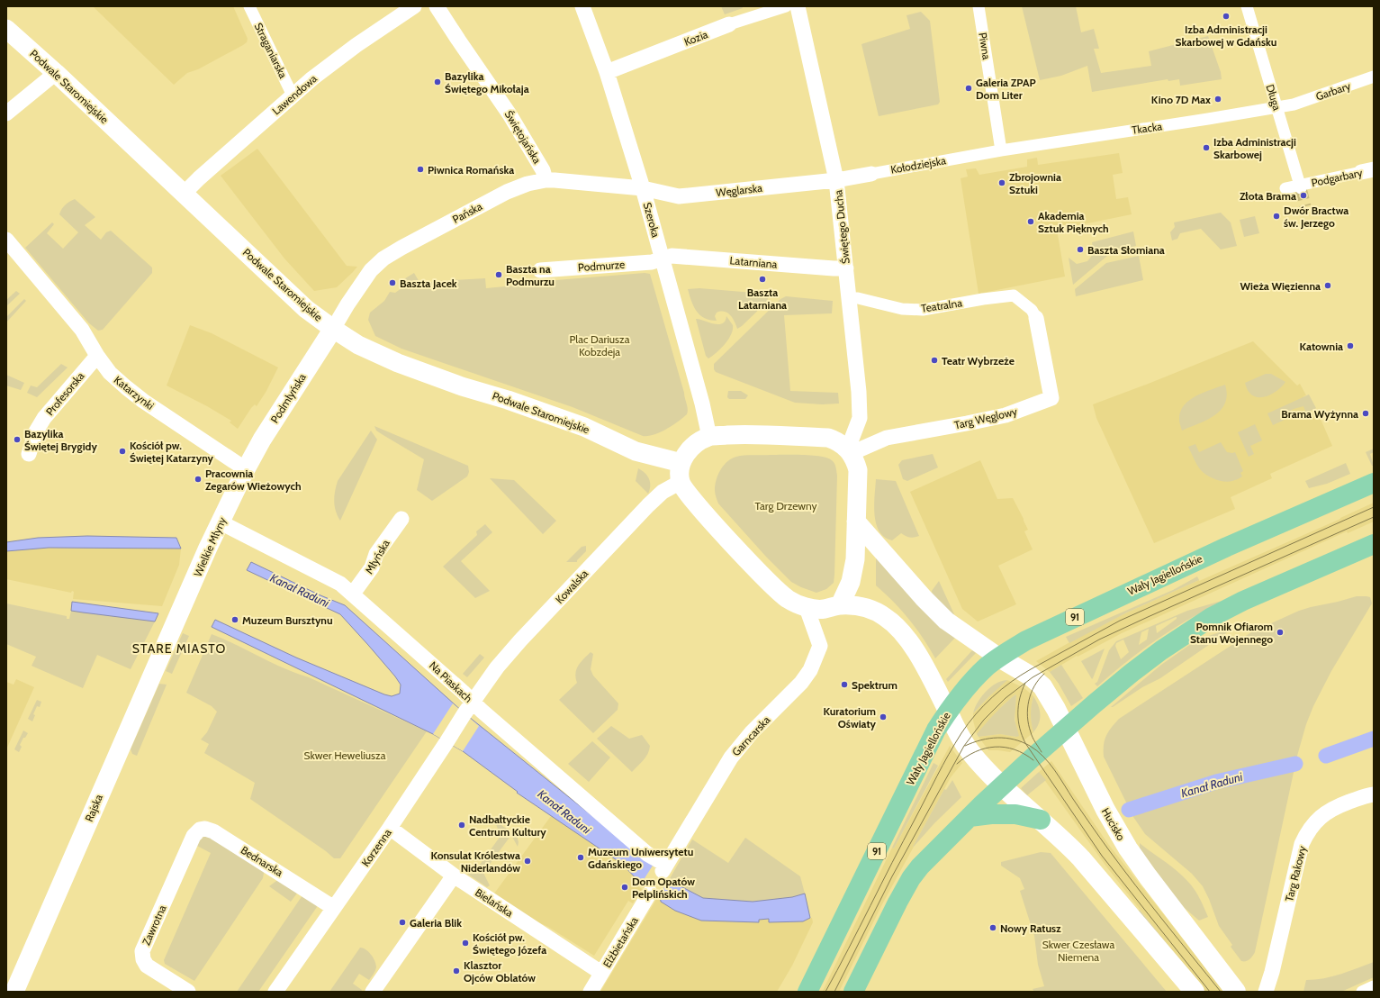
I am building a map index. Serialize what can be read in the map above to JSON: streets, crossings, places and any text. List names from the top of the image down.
{
  "streets": {
    "main road": ["Wały Jagiellońskie", "91", "Hucisko"],
    "street": [
      "Kozia",
      "Piwna",
      "Straganiarska",
      "Podwale Staromiejskie",
      "Garbary",
      "Lawendowa",
      "Długa",
      "Tkacka",
      "Świętojańska",
      "Kołodziejska",
      "Podgarbary",
      "Węglarska",
      "Pańska",
      "Szeroka",
      "Świętego Ducha",
      "Latarniana",
      "Podmurze",
      "Teatralna",
      "Katarzynki",
      "Profesorska",
      "Podmłyńska",
      "Targ Węglowy",
      "Wielkie Młyny",
      "Młyńska",
      "Kowalska",
      "Na Piaskach",
      "Garncarska",
      "Rajska",
      "Korzenna",
      "Bednarska",
      "Targ Rakowy",
      "Bielańska",
      "Zawrotna",
      "Elżbietańska"
    ]
  },
  "crossings": [
    ["Kozia", "Szeroka"],
    ["Piwna", "Tkacka"],
    ["Piwna", "Kołodziejska"],
    ["Straganiarska", "Lawendowa"],
    ["Podwale Staromiejskie", "Lawendowa"],
    ["Podwale Staromiejskie", "Pańska"],
    ["Podwale Staromiejskie", "Podmłyńska"],
    ["Garbary", "Tkacka"],
    ["Długa", "Tkacka"],
    ["Długa", "Podgarbary"],
    ["Tkacka", "Kołodziejska"],
    ["Świętojańska", "Pańska"],
    ["Kołodziejska", "Węglarska"],
    ["Kołodziejska", "Świętego Ducha"],
    ["Węglarska", "Pańska"],
    ["Węglarska", "Szeroka"],
    ["Węglarska", "Świętego Ducha"],
    ["Pańska", "Szeroka"],
    ["Pańska", "Podmłyńska"],
    ["Szeroka", "Latarniana"],
    ["Szeroka", "Podmurze"],
    ["Świętego Ducha", "Latarniana"],
    ["Świętego Ducha", "Teatralna"],
    ["Świętego Ducha", "Targ Węglowy"],
    ["Latarniana", "Podmurze"],
    ["Teatralna", "Targ Węglowy"],
    ["Katarzynki", "Profesorska"],
    ["Katarzynki", "Podmłyńska"],
    ["Katarzynki", "Wielkie Młyny"],
    ["Podmłyńska", "Wielkie Młyny"],
    ["Wielkie Młyny", "Na Piaskach"],
    ["Wielkie Młyny", "Rajska"],
    ["Młyńska", "Na Piaskach"],
    ["Wały Jagiellońskie", "Hucisko"],
    ["Kowalska", "Na Piaskach"],
    ["Kowalska", "Korzenna"],
    ["Na Piaskach", "Garncarska"],
    ["Na Piaskach", "Korzenna"],
    ["Korzenna", "Bednarska"],
    ["Korzenna", "Bielańska"],
    ["Bednarska", "Zawrotna"],
    ["Bielańska", "Elżbietańska"]
  ],
  "districts": ["STARE MIASTO"],
  "water": ["Kanał Raduni"],
  "parks": [
    "Plac Dariusza Kobzdeja",
    "Targ Drzewny",
    "Skwer Heweliusza",
    "Skwer Czesława Niemena"
  ],
  "places": [
    "Izba Administracji Skarbowej w Gdańsku",
    "Bazylika Świętego Mikołaja",
    "Galeria ZPAP Dom Liter",
    "Kino 7D Max",
    "Izba Administracji Skarbowej",
    "Piwnica Romańska",
    "Zbrojownia Sztuki",
    "Złota Brama",
    "Dwór Bractwa św. Jerzego",
    "Akademia Sztuk Pięknych",
    "Baszta Słomiana",
    "Baszta na Podmurzu",
    "Baszta Latarniana",
    "Baszta Jacek",
    "Wieża Więzienna",
    "Katownia",
    "Teatr Wybrzeże",
    "Brama Wyżynna",
    "Bazylika Świętej Brygidy",
    "Kościół pw. Świętej Katarzyny",
    "Pracownia Zegarów Wieżowych",
    "Muzeum Bursztynu",
    "Pomnik Ofiarom Stanu Wojennego",
    "Spektrum",
    "Kuratorium Oświaty",
    "Nadbałtyckie Centrum Kultury",
    "Muzeum Uniwersytetu Gdańskiego",
    "Konsulat Królestwa Niderlandów",
    "Dom Opatów Pelplińskich",
    "Galeria Blik",
    "Nowy Ratusz",
    "Kościół pw. Świętego Józefa",
    "Klasztor Ojców Oblatów"
  ]
}
